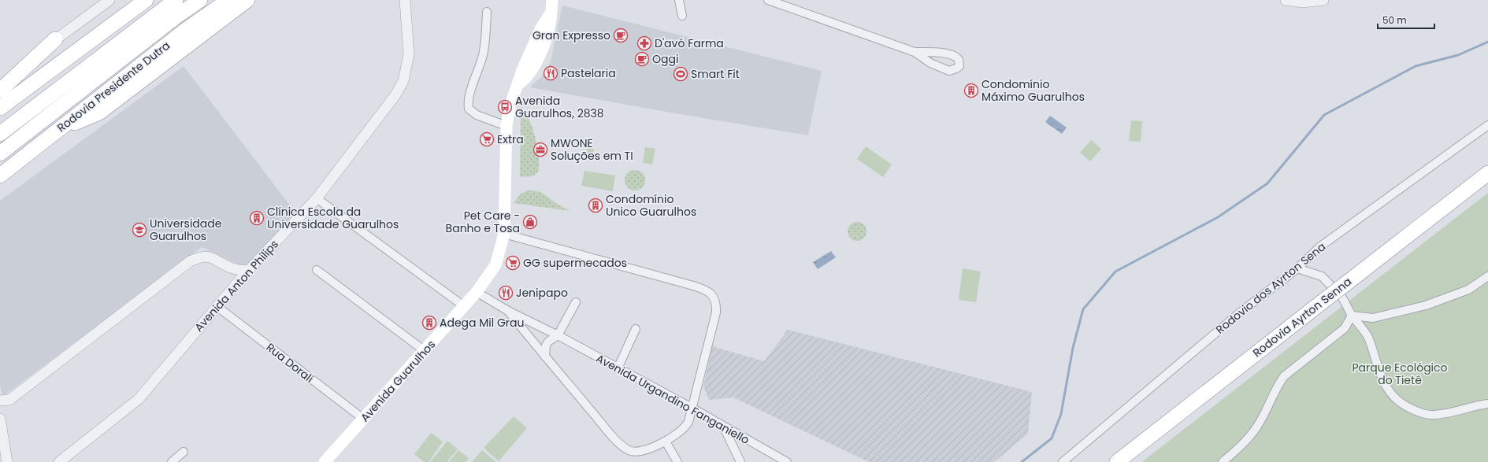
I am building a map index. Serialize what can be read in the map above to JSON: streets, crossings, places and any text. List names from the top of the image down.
{
  "streets": {
    "highway": ["Rodovia Presidente Dutra", "Rodovia Ayrton Senna"],
    "main road": ["Avenida Guarulhos"],
    "street": [
      "Avenida Anton Philips",
      "Rodovio dos Ayrton Sena",
      "Rua Dorali",
      "Avenida Urgandino Fanganiello"
    ]
  },
  "crossings": [
    ["Avenida Anton Philips", "Rua Dorali"],
    ["Rua Dorali", "Avenida Guarulhos"],
    ["Avenida Guarulhos", "Avenida Urgandino Fanganiello"]
  ],
  "parks": ["Parque Ecológico do Tietê"],
  "places": {
    "cafe": ["Gran Expresso", "Oggi"],
    "pharmacy": ["D'avó Farma"],
    "restaurant": ["Pastelaria", "Jenipapo"],
    "sports": ["Smart Fit"],
    "building": [
      "Condomínio Máximo Guarulhos",
      "Condomínio Unico Guarulhos",
      "Clínica Escola da Universidade Guarulhos",
      "Adega Mil Grau"
    ],
    "bus stop": ["Avenida Guarulhos, 2838"],
    "supermarket": ["Extra", "GG supermecados"],
    "office": ["MWONE Soluções em TI"],
    "shop": ["Pet Care - Banho e Tosa"],
    "school or university": ["Universidade Guarulhos"]
  },
  "scale_bar": "50 m"
}
